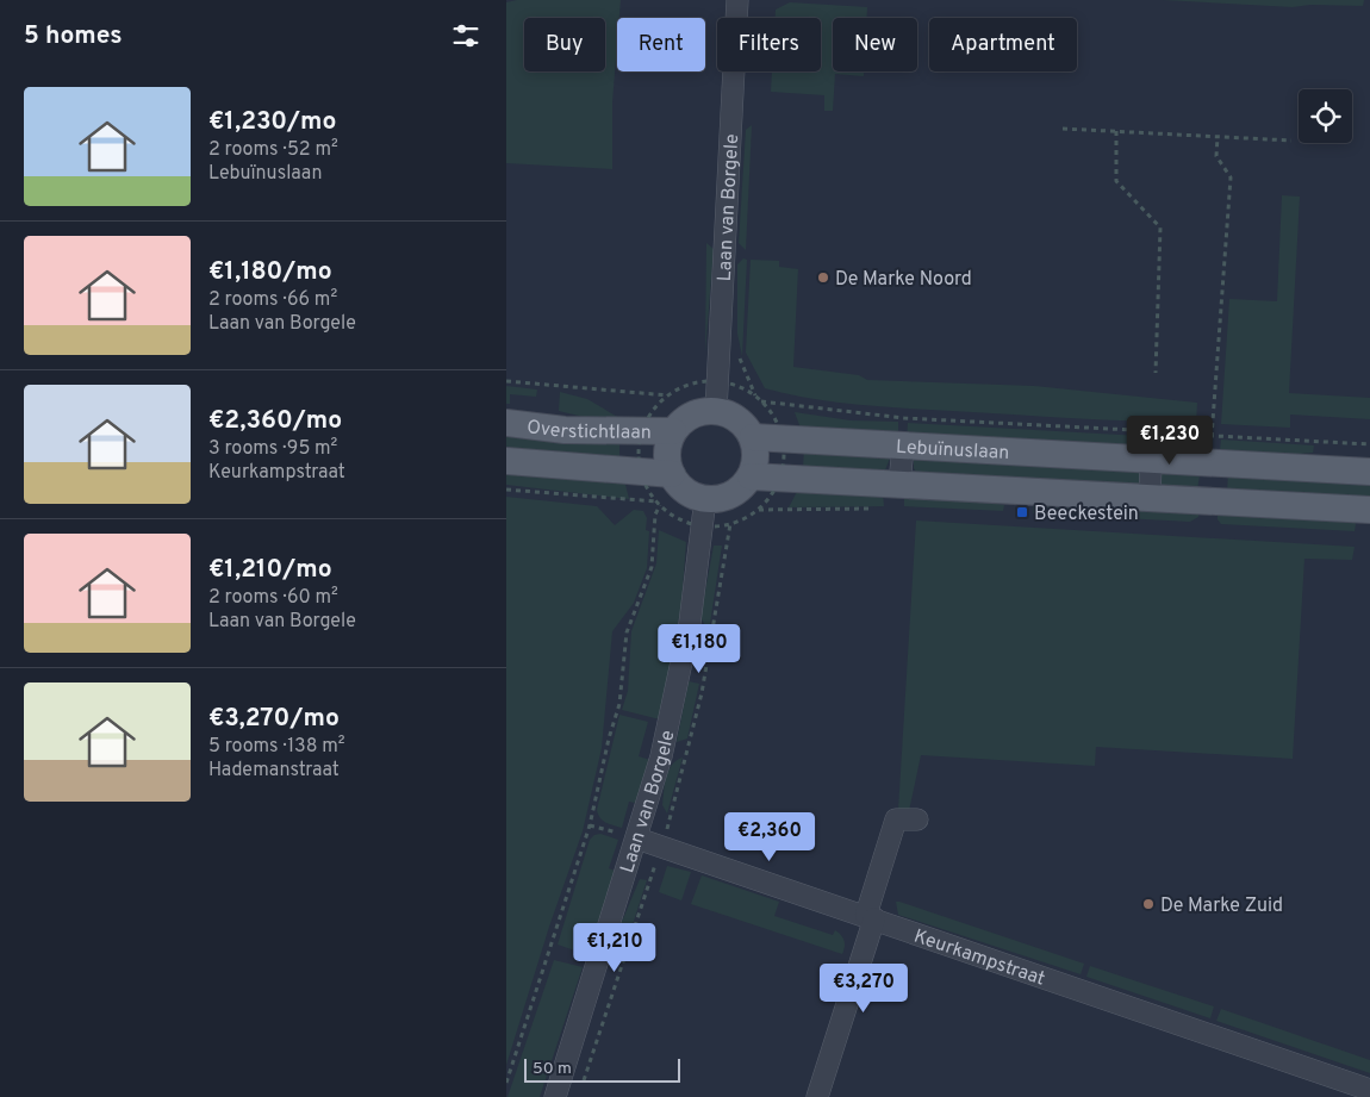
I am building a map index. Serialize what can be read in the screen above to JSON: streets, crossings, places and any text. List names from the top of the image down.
{
  "streets": {
    "main road": ["Overstichtlaan", "Lebuïnuslaan"],
    "street": ["Laan van Borgele", "Keurkampstraat"]
  },
  "crossings": [
    ["Laan van Borgele", "Overstichtlaan"],
    ["Laan van Borgele", "Lebuïnuslaan"],
    ["Laan van Borgele", "Keurkampstraat"],
    ["Overstichtlaan", "Lebuïnuslaan"]
  ],
  "places": {
    "other": ["De Marke Noord", "De Marke Zuid"],
    "transit": ["Beeckestein"]
  },
  "scale_bar": "50 m",
  "page": {
    "heading": "5 homes",
    "chip": [
      "Buy",
      "Rent",
      "Filters",
      "New",
      "Apartment"
    ],
    "list": [
      {
        "name": "€1,230/mo",
        "note": "2 rooms · 52 m² · Lebuïnuslaan"
      },
      {
        "name": "€1,180/mo",
        "note": "2 rooms · 66 m² · Laan van Borgele"
      },
      {
        "name": "€2,360/mo",
        "note": "3 rooms · 95 m² · Keurkampstraat"
      },
      {
        "name": "€1,210/mo",
        "note": "2 rooms · 60 m² · Laan van Borgele"
      },
      {
        "name": "€3,270/mo",
        "note": "5 rooms · 138 m² · Hademanstraat"
      }
    ],
    "price": [
      "€1,230",
      "€1,180",
      "€2,360",
      "€1,210",
      "€3,270"
    ],
    "scale": "50 m"
  }
}
